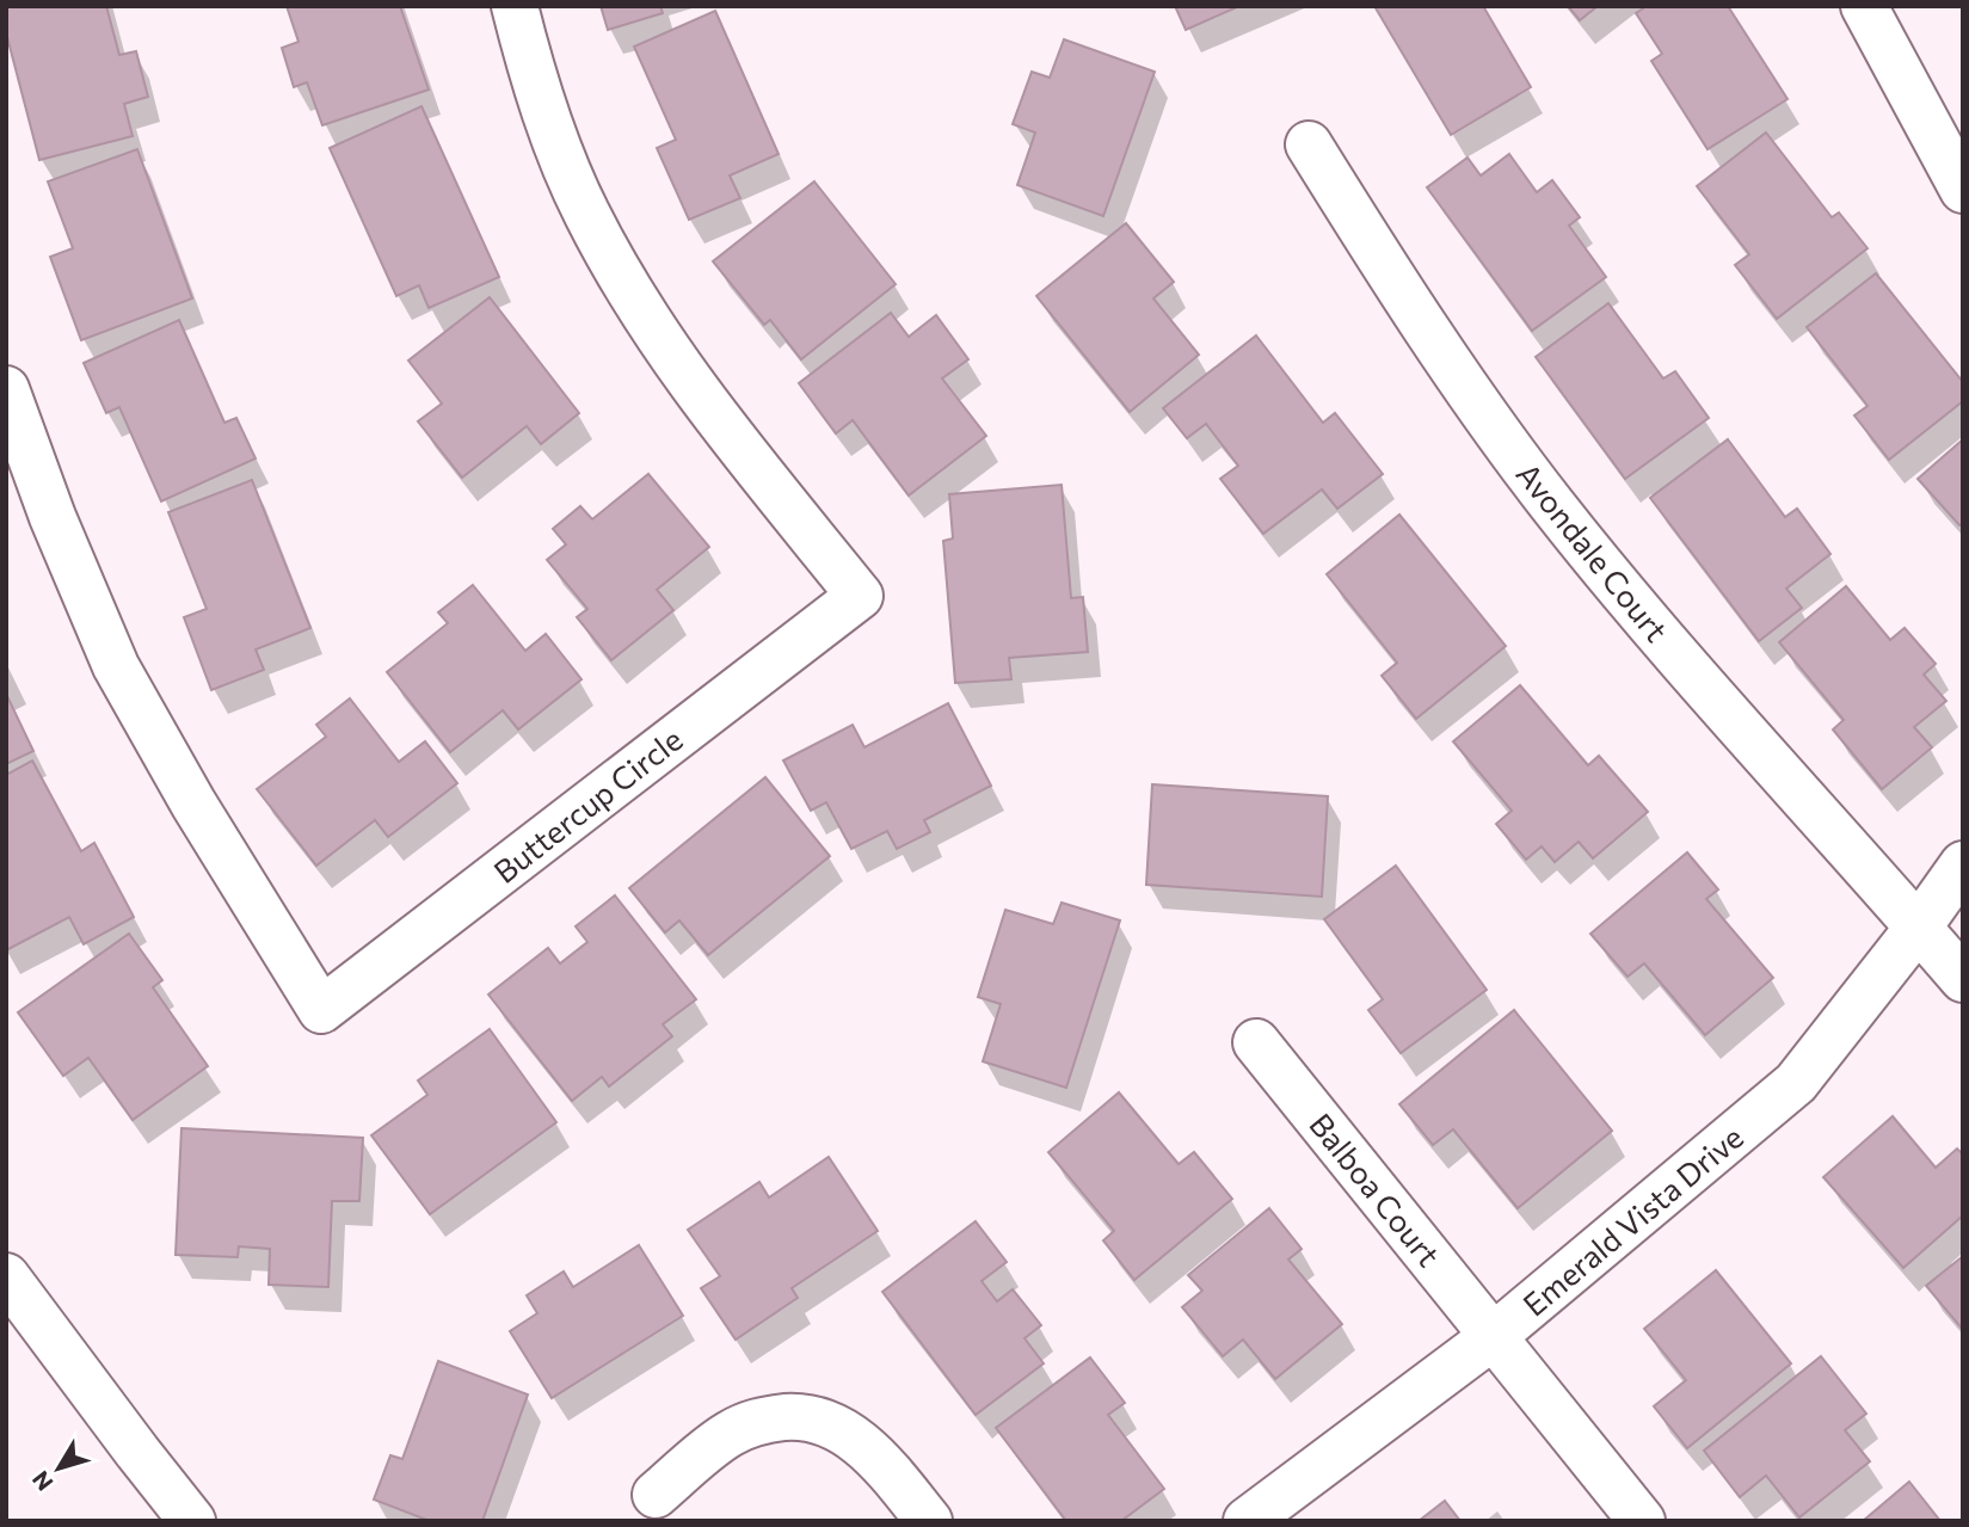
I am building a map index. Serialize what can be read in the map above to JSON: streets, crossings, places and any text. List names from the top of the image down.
{
  "streets": {
    "street": [
      "Avondale Court",
      "Buttercup Circle",
      "Balboa Court",
      "Emerald Vista Drive"
    ]
  },
  "crossings": [
    ["Avondale Court", "Emerald Vista Drive"],
    ["Balboa Court", "Emerald Vista Drive"]
  ],
  "north": "bottom left"
}
